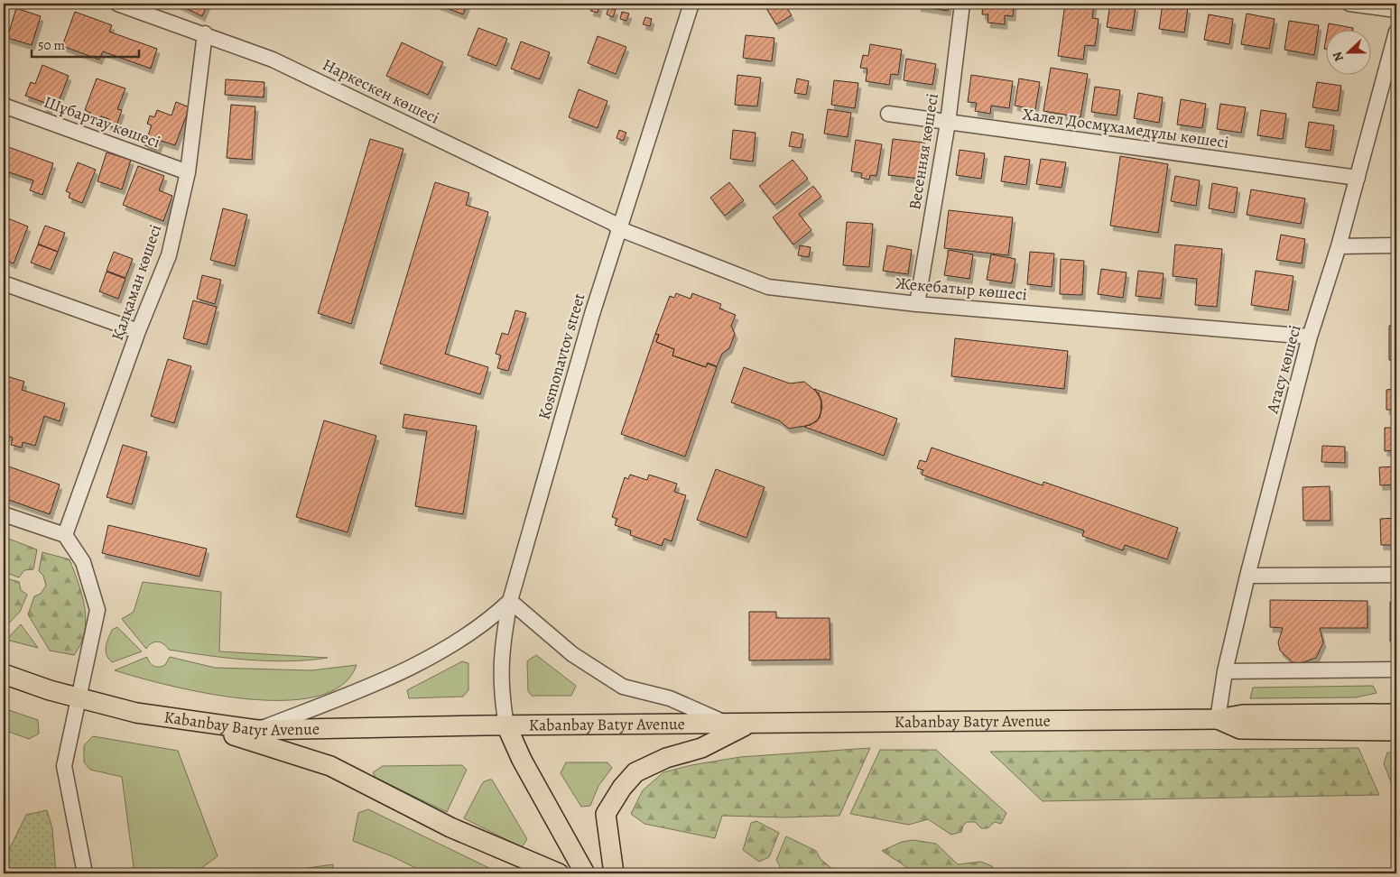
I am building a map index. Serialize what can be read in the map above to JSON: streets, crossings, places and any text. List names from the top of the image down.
{
  "streets": {
    "main road": ["Kabanbay Batyr Avenue"],
    "street": [
      "Наркескен көшесі",
      "Шұбартау көшесі",
      "Халел Досмұхамедұлы көшесі",
      "Весенняя көшесі",
      "Қалқаман көшесі",
      "Жекебатыр көшесі",
      "Kosmonavtov street",
      "Атасу көшесі"
    ]
  },
  "crossings": [
    ["Наркескен көшесі", "Қалқаман көшесі"],
    ["Наркескен көшесі", "Жекебатыр көшесі"],
    ["Наркескен көшесі", "Kosmonavtov street"],
    ["Шұбартау көшесі", "Қалқаман көшесі"],
    ["Халел Досмұхамедұлы көшесі", "Весенняя көшесі"],
    ["Халел Досмұхамедұлы көшесі", "Атасу көшесі"],
    ["Весенняя көшесі", "Жекебатыр көшесі"],
    ["Жекебатыр көшесі", "Kosmonavtov street"],
    ["Жекебатыр көшесі", "Атасу көшесі"],
    ["Kosmonavtov street", "Kabanbay Batyr Avenue"],
    ["Атасу көшесі", "Kabanbay Batyr Avenue"]
  ],
  "scale_bar": "50 m",
  "north": "left"
}
